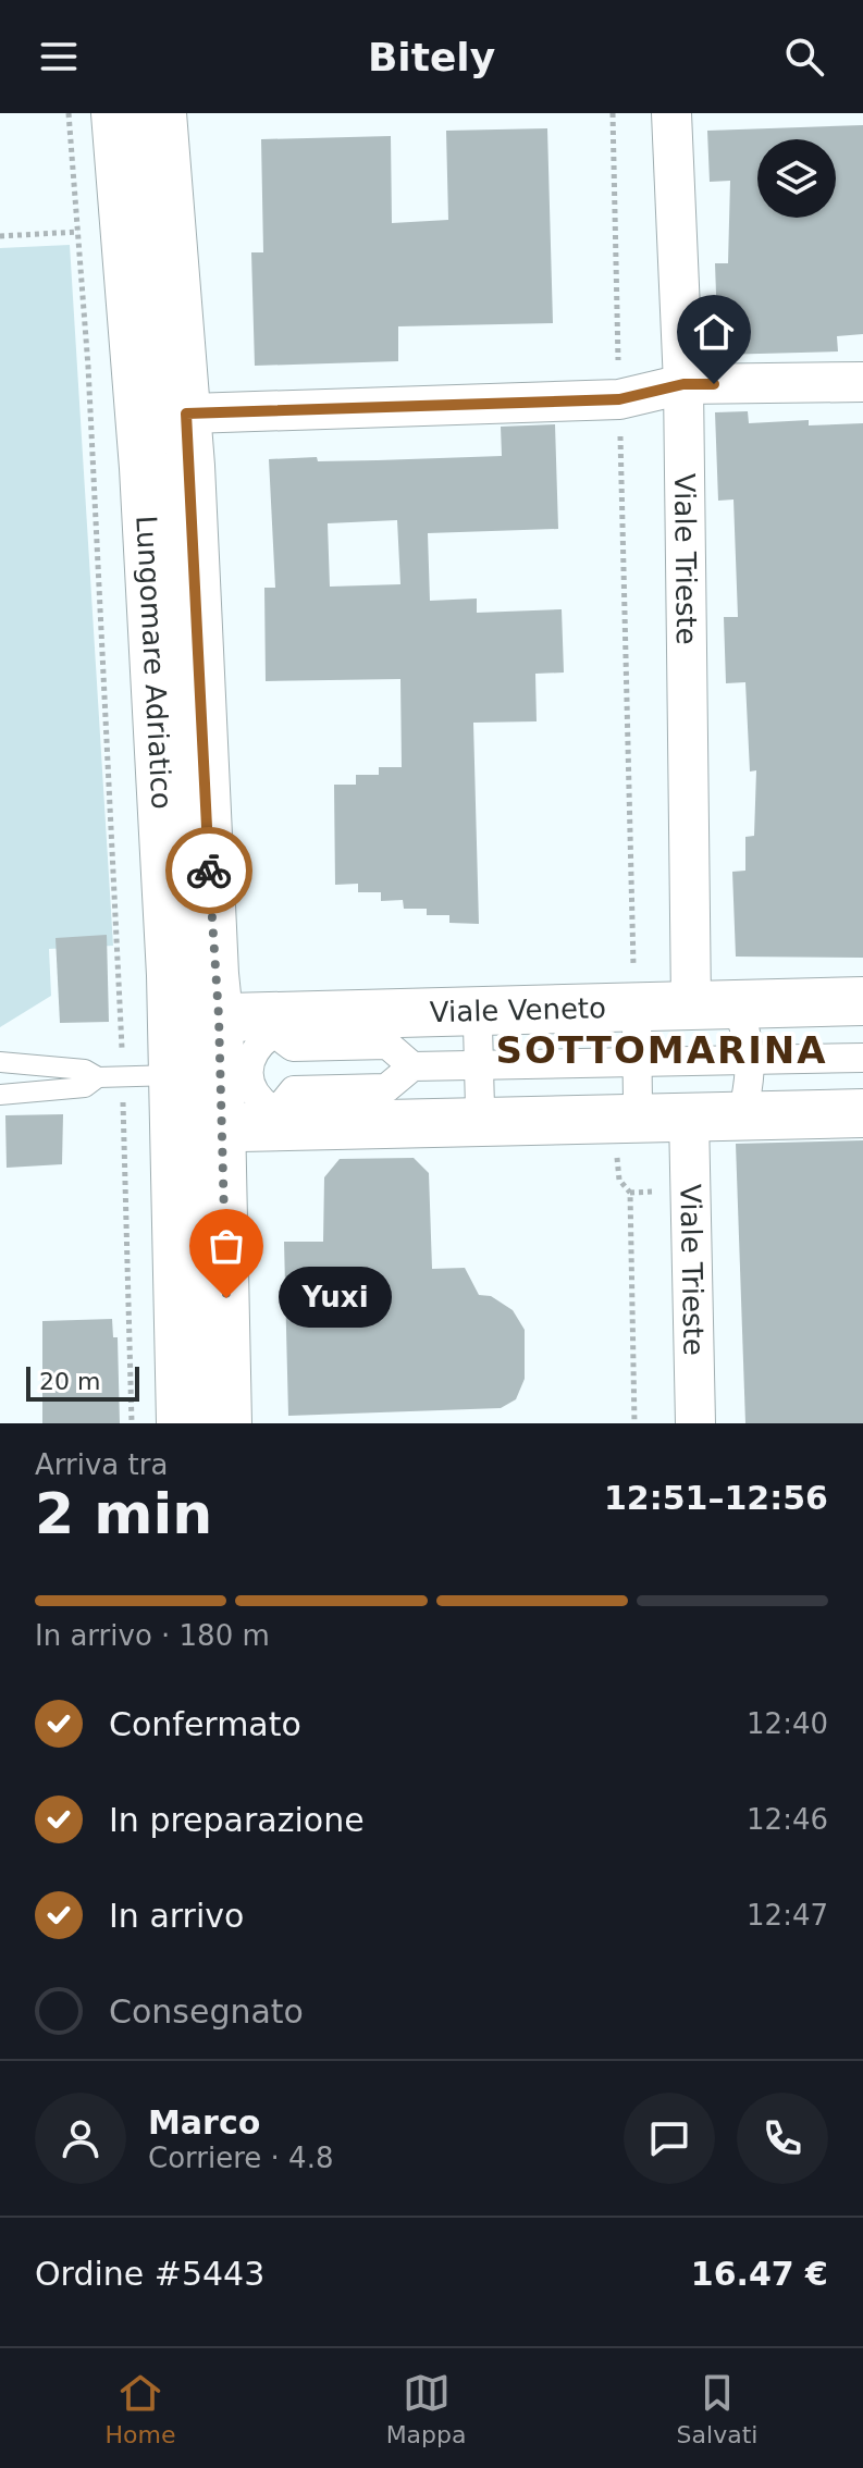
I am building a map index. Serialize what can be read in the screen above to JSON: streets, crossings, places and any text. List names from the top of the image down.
{
  "streets": {
    "street": ["Viale Trieste", "Lungomare Adriatico", "Viale Veneto"]
  },
  "crossings": [
    ["Viale Trieste", "Viale Veneto"],
    ["Lungomare Adriatico", "Viale Veneto"]
  ],
  "districts": ["SOTTOMARINA"],
  "places": ["Yuxi"],
  "scale_bar": "20 m",
  "page": {
    "header": "Bitely",
    "bubble": "Yuxi",
    "scale": "20 m",
    "heading": ["2 min", "Arriva tra", "12:51–12:56"],
    "panel": [
      "Marco",
      "Corriere · 4.8",
      "Ordine #5443",
      "16.47 €"
    ],
    "bar": "In arrivo · 180 m",
    "list": [
      ["Confermato", "12:40"],
      ["In preparazione", "12:46"],
      ["In arrivo", "12:47"],
      "Consegnato"
    ],
    "tabs": ["Home", "Mappa", "Salvati"]
  }
}
